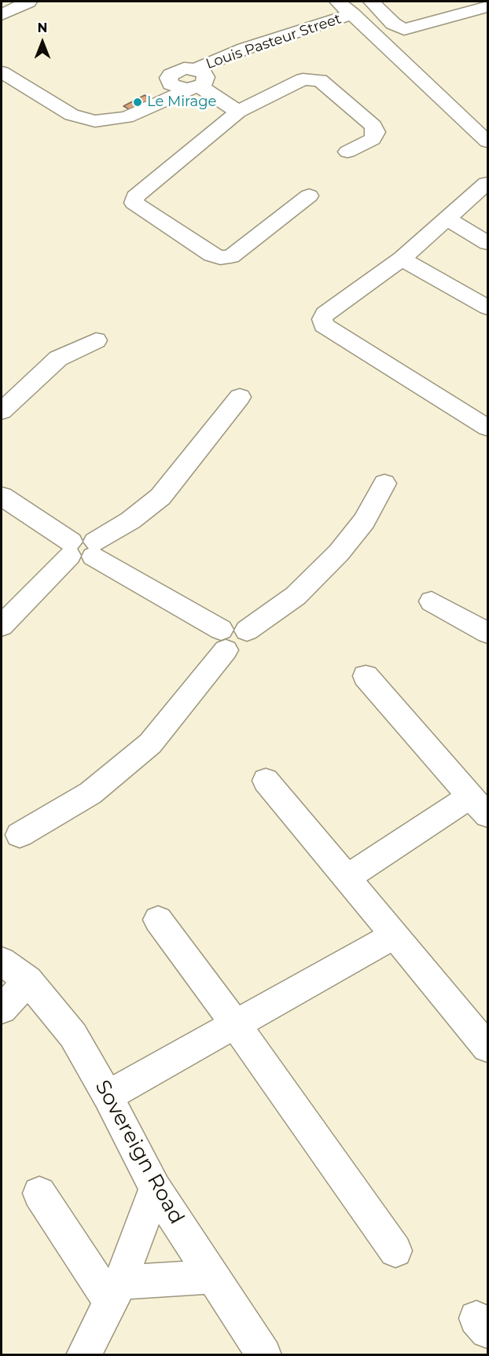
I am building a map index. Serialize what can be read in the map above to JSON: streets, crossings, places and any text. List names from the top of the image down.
{
  "streets": {
    "street": ["Louis Pasteur Street", "Sovereign Road"]
  },
  "places": ["Le Mirage"],
  "north": "top"
}
